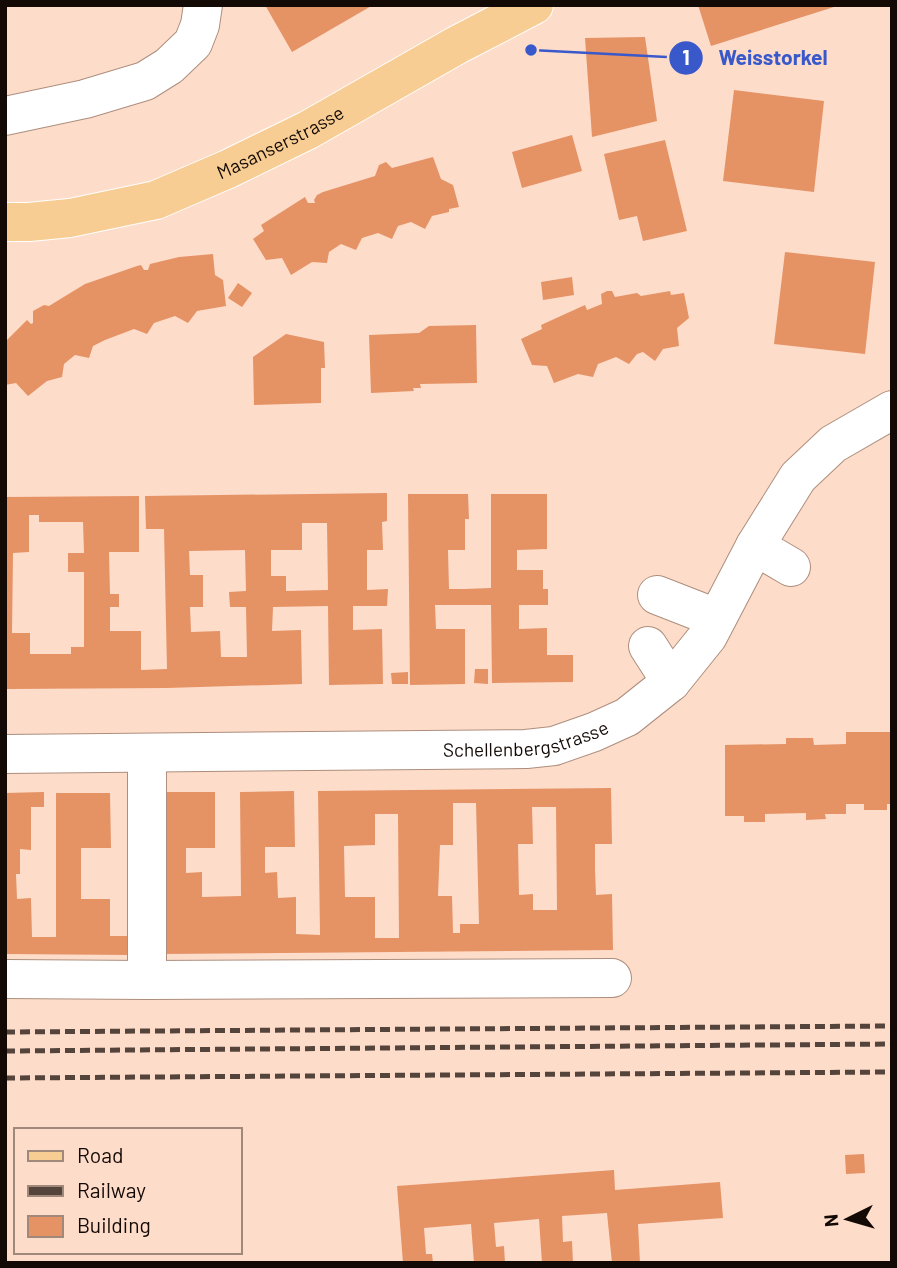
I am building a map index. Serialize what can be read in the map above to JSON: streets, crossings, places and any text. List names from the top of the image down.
{
  "streets": {
    "main road": ["Masanserstrasse"],
    "street": ["Schellenbergstrasse"]
  },
  "places": ["Weisstorkel"],
  "legend": ["Road", "Railway", "Building"],
  "north": "left"
}
